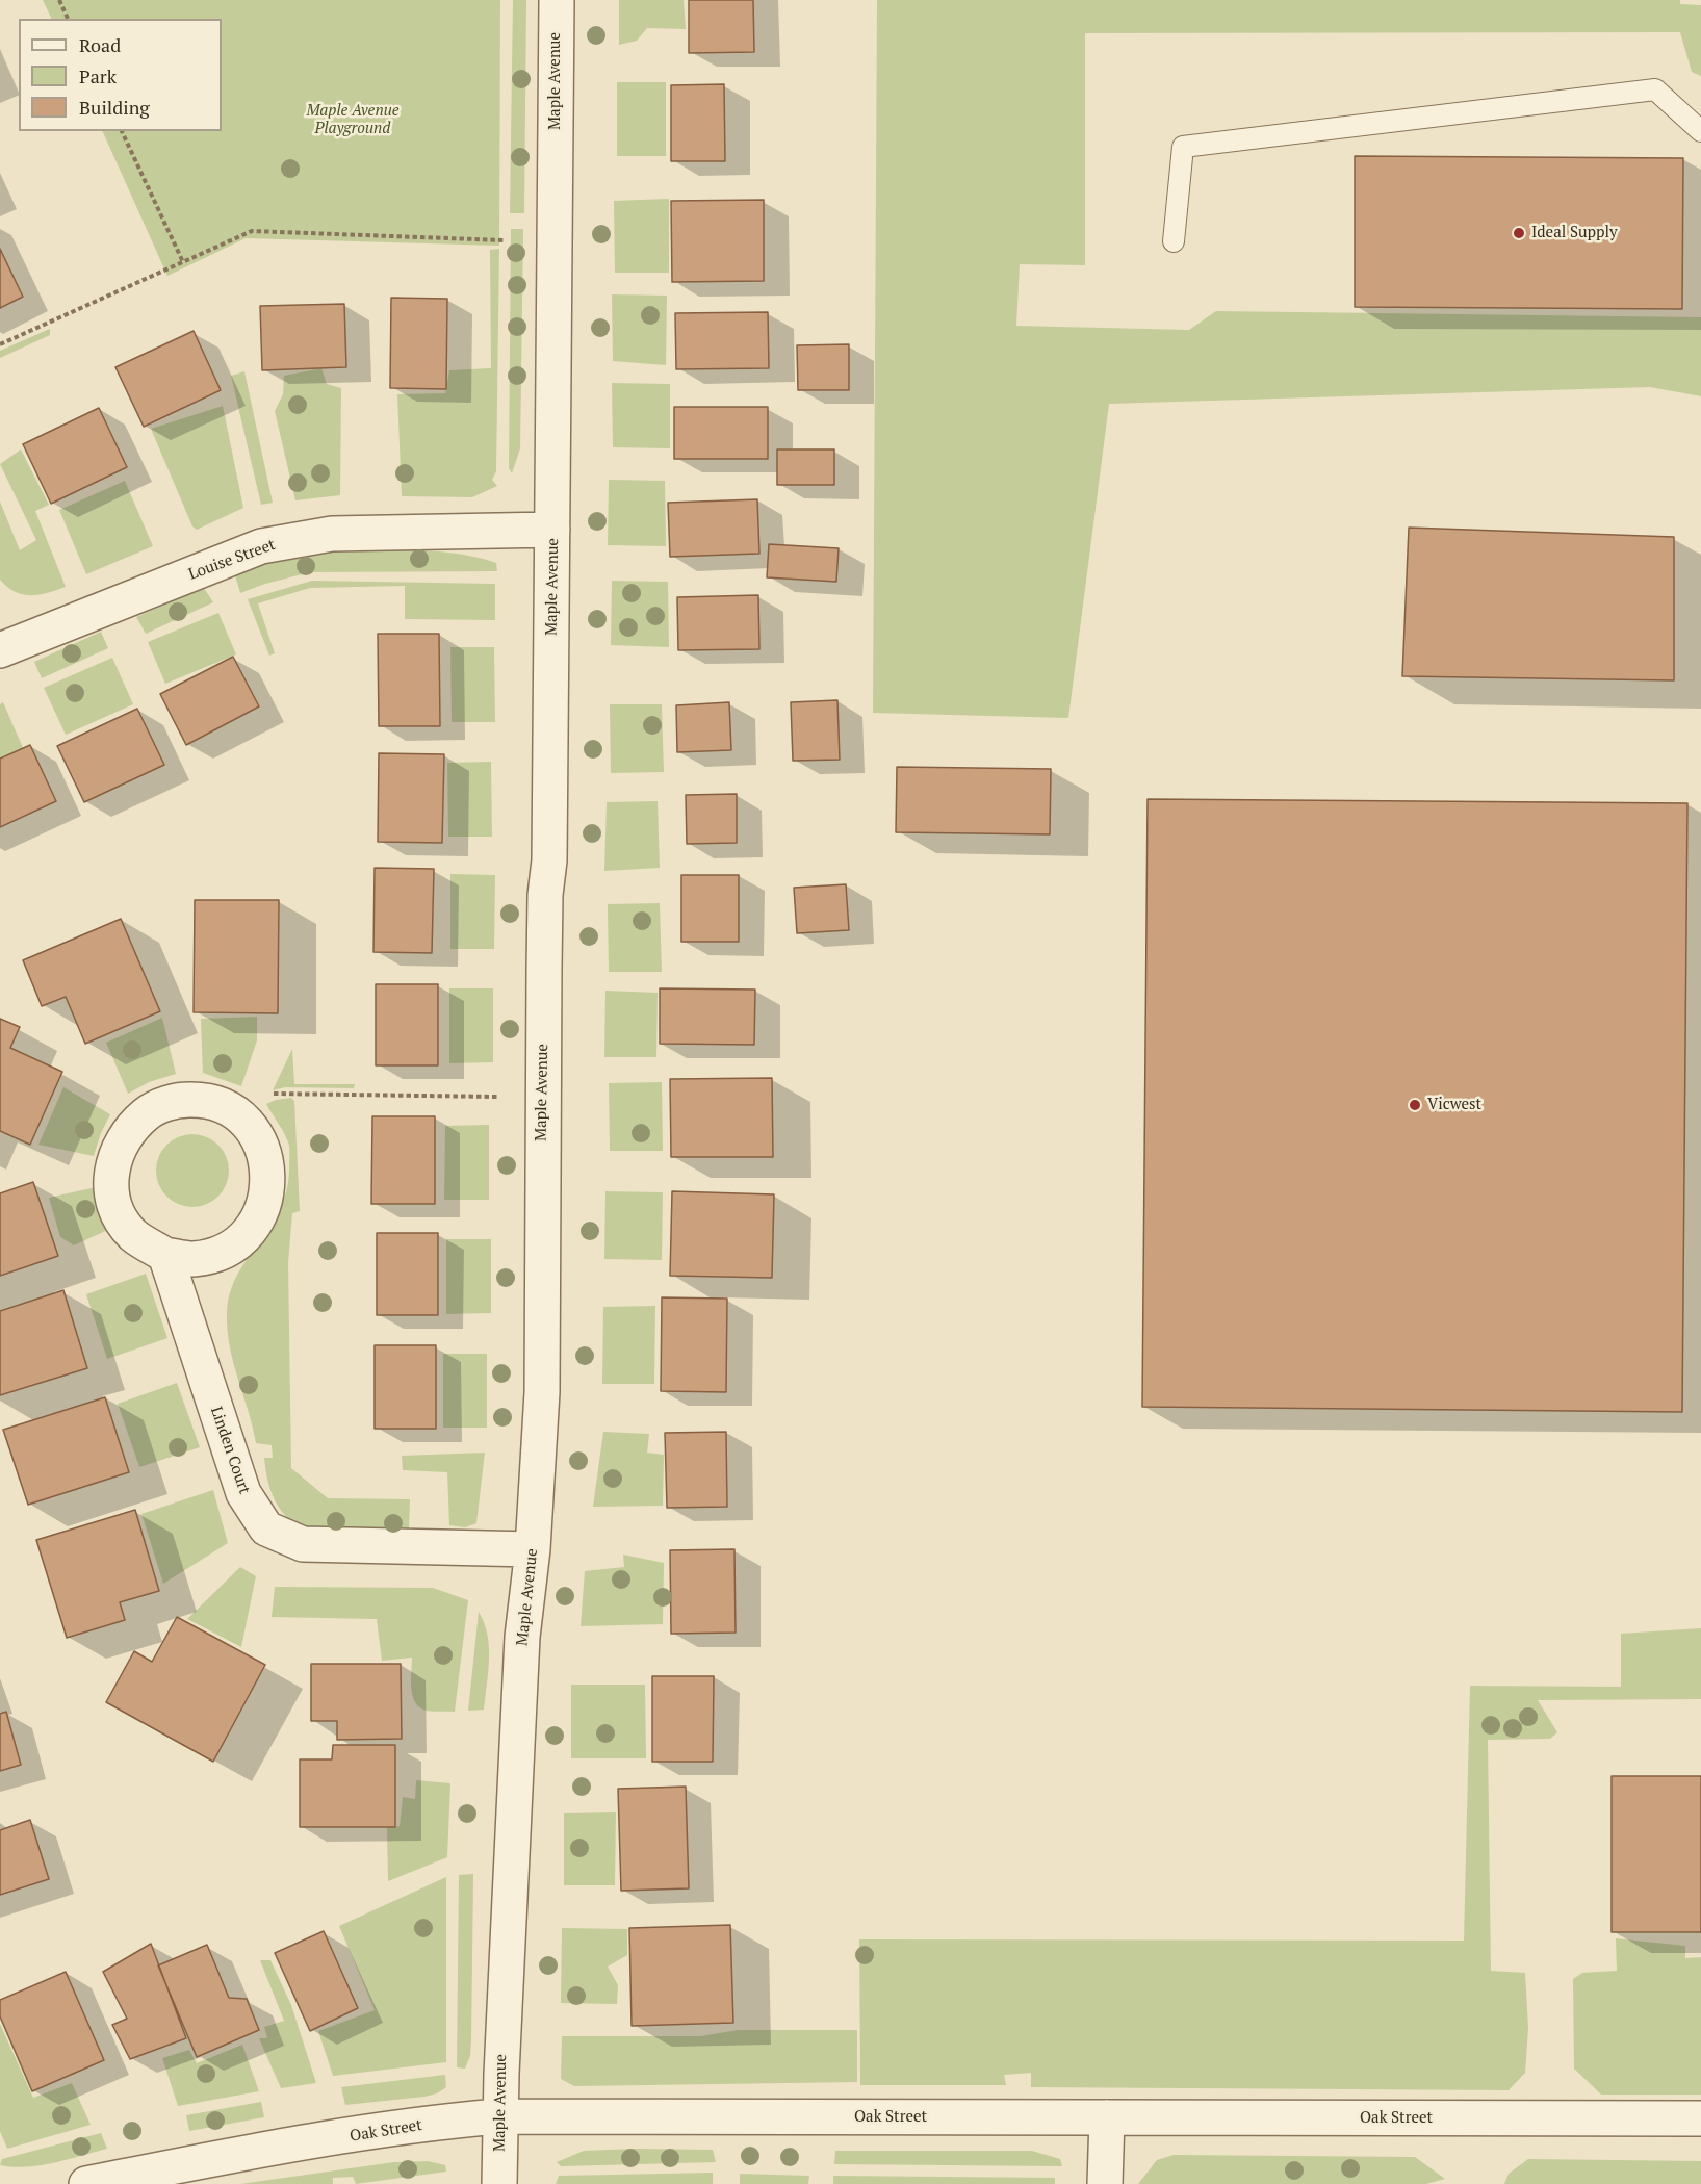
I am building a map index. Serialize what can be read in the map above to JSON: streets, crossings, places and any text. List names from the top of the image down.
{
  "streets": {
    "street": [
      "Maple Avenue",
      "Louise Street",
      "Linden Court",
      "Oak Street"
    ]
  },
  "crossings": [
    ["Maple Avenue", "Louise Street"],
    ["Maple Avenue", "Linden Court"],
    ["Maple Avenue", "Oak Street"]
  ],
  "parks": ["Maple Avenue Playground"],
  "places": ["Ideal Supply", "Vicwest"],
  "legend": ["Road", "Park", "Building"]
}
